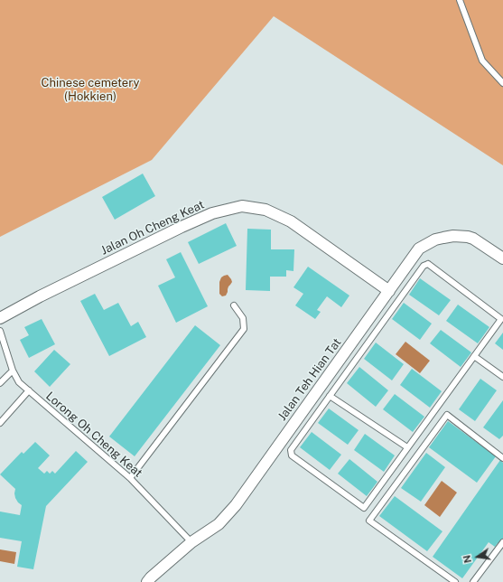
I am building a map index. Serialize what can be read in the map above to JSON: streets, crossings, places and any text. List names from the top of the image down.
{
  "streets": {
    "street": ["Jalan Oh Cheng Keat", "Jalan Teh Hian Tat"],
    "lane": ["Lorong Oh Cheng Keat"]
  },
  "crossings": [
    ["Jalan Oh Cheng Keat", "Jalan Teh Hian Tat"],
    ["Jalan Teh Hian Tat", "Lorong Oh Cheng Keat"]
  ],
  "parks": ["Chinese cemetery (Hokkien)"],
  "north": "left"
}
